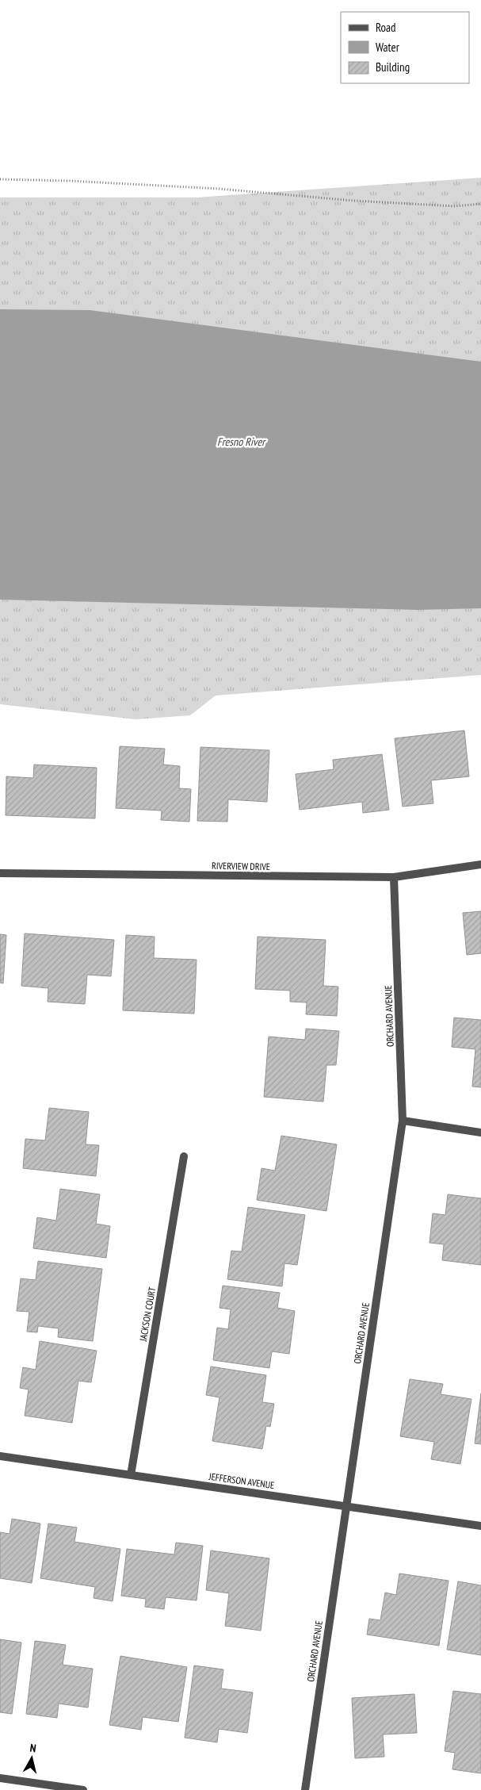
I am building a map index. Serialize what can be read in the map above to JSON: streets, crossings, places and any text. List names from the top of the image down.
{
  "streets": {
    "street": [
      "RIVERVIEW DRIVE",
      "ORCHARD AVENUE",
      "JACKSON COURT",
      "JEFFERSON AVENUE"
    ]
  },
  "crossings": [
    ["RIVERVIEW DRIVE", "ORCHARD AVENUE"],
    ["ORCHARD AVENUE", "JEFFERSON AVENUE"],
    ["JACKSON COURT", "JEFFERSON AVENUE"]
  ],
  "water": ["Fresno River"],
  "legend": ["Road", "Water", "Building"],
  "north": "top"
}
